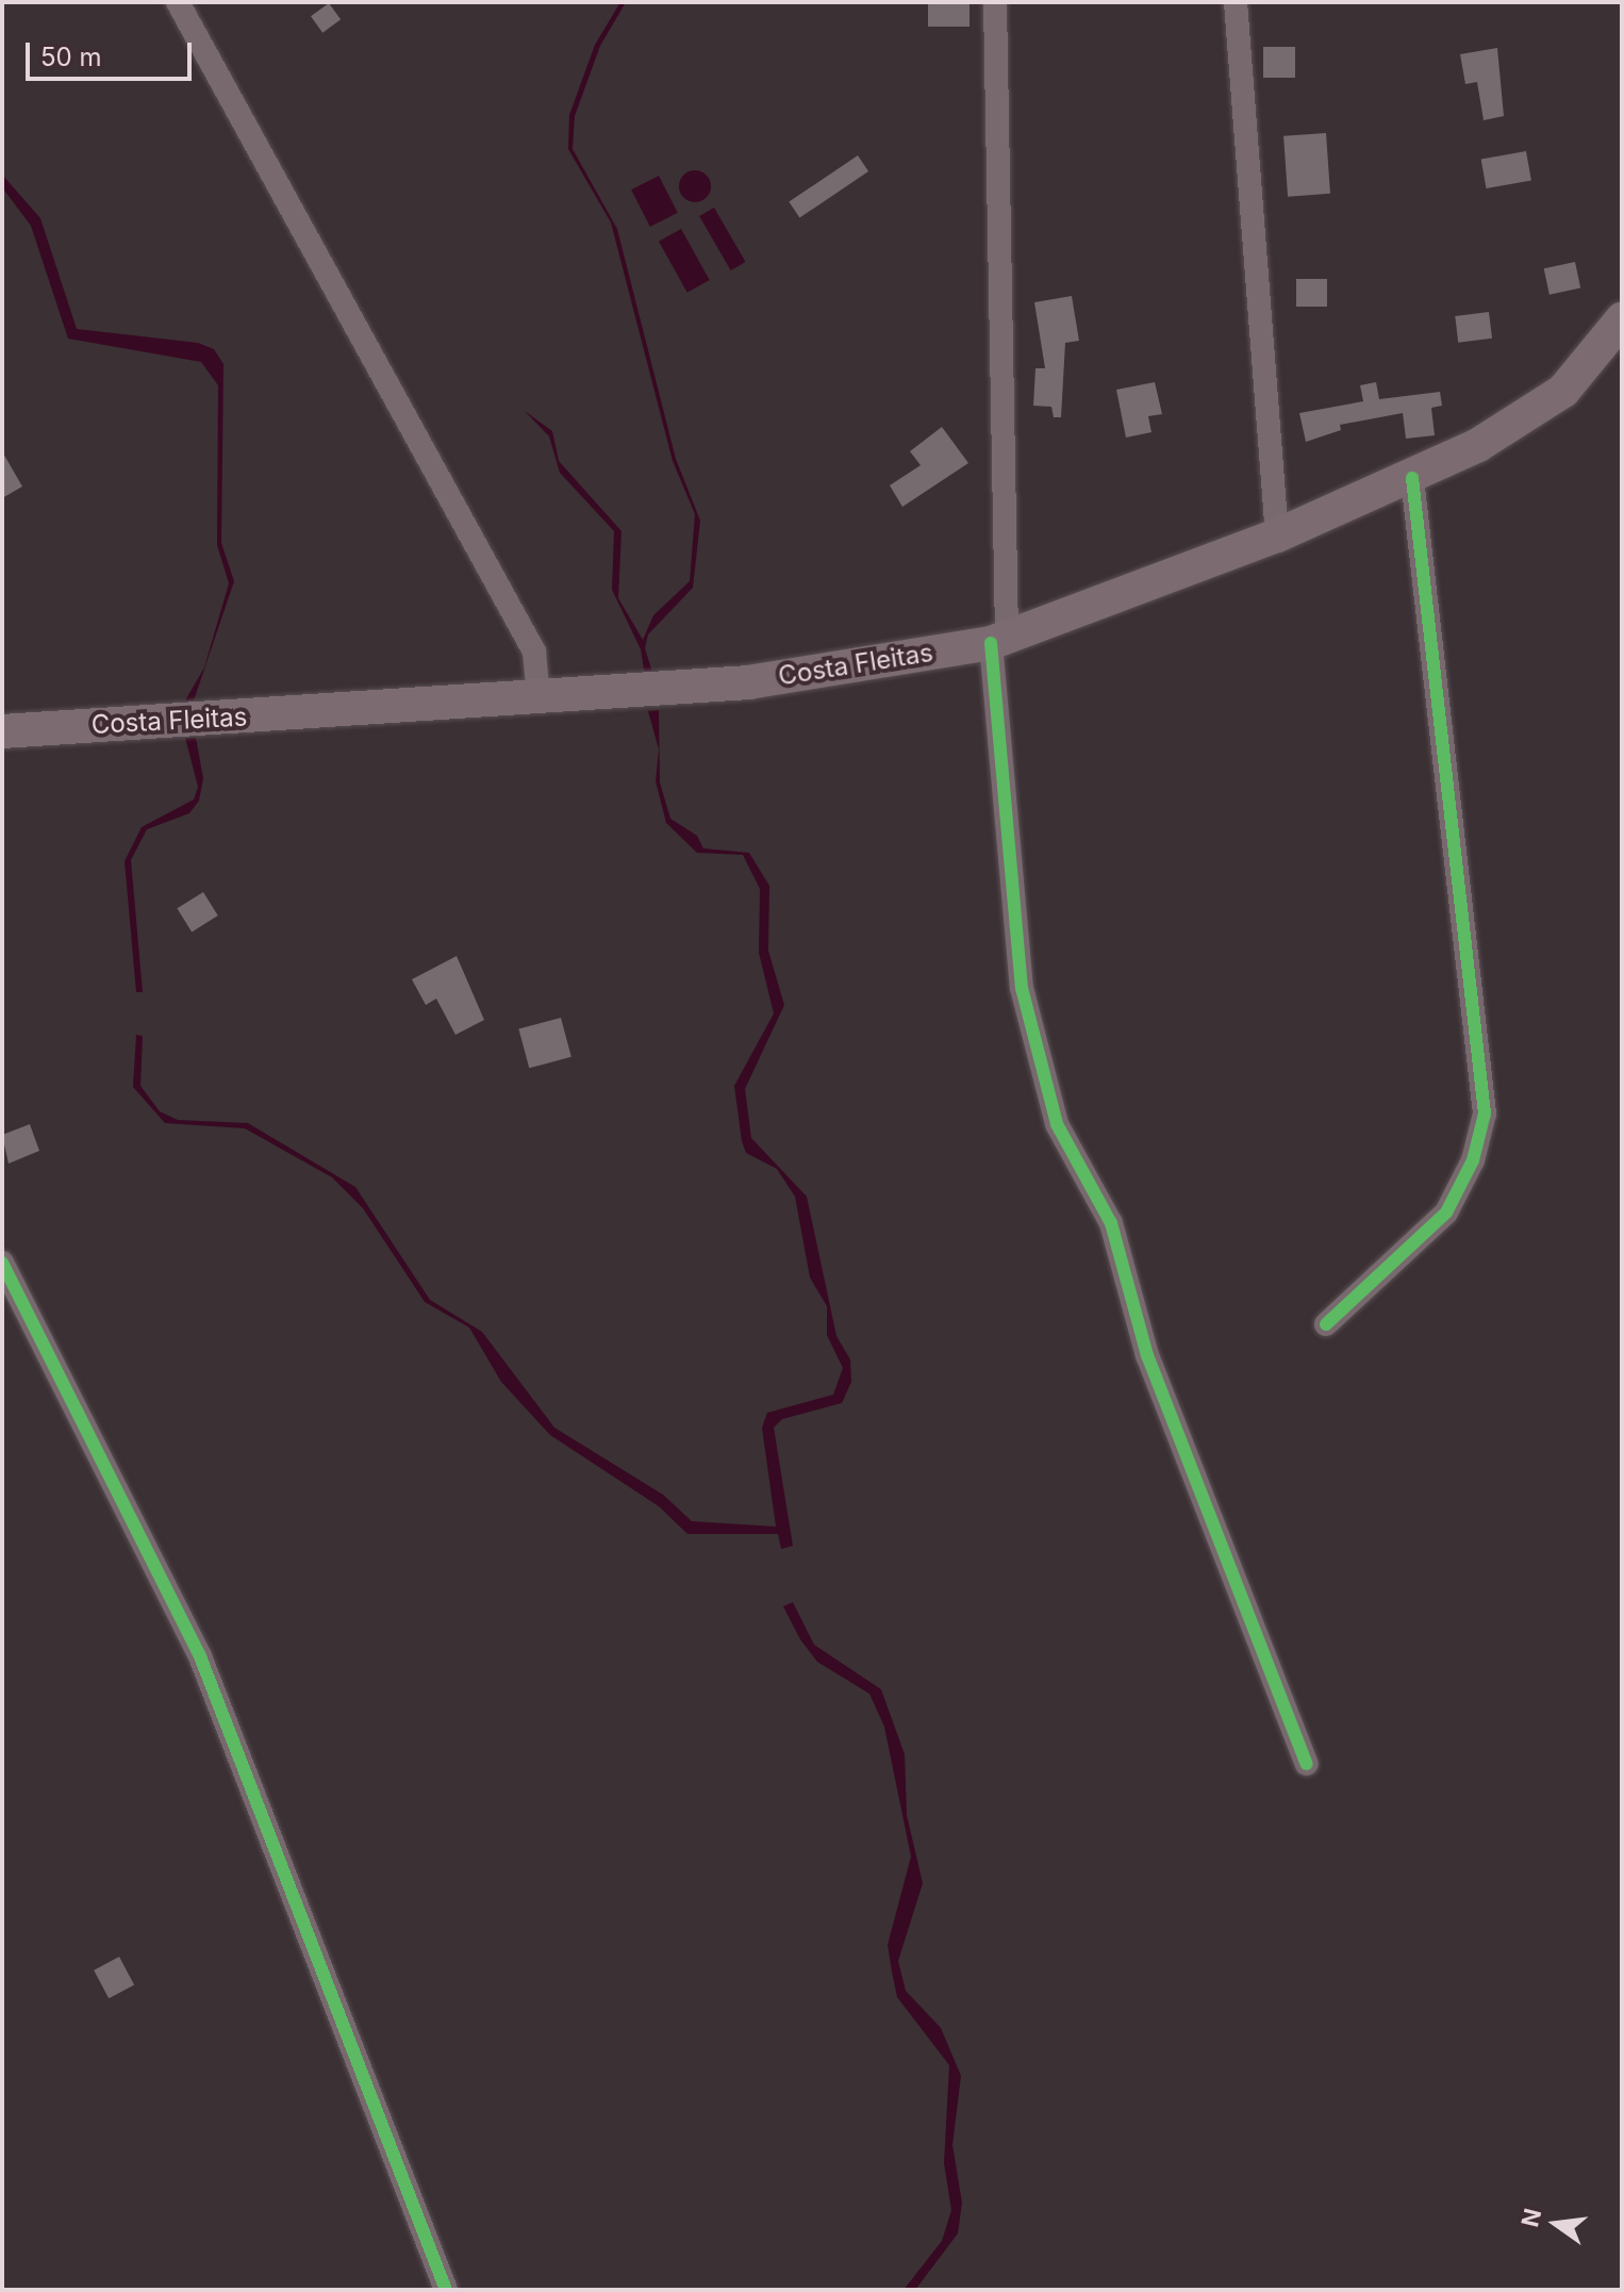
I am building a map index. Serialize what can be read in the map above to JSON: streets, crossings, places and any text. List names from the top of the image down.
{
  "streets": {
    "main road": ["Costa Fleitas"]
  },
  "scale_bar": "50 m",
  "north": "left"
}
